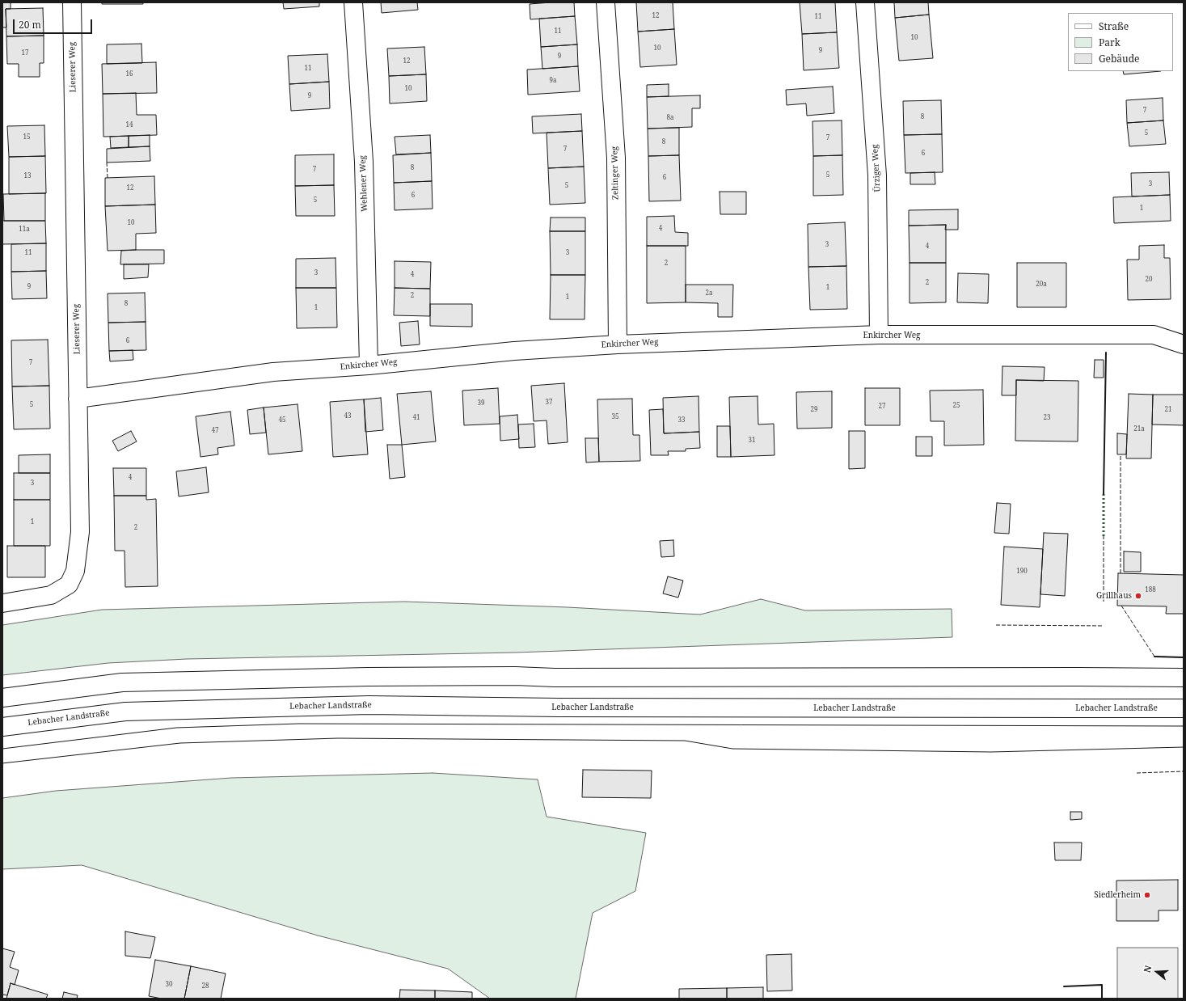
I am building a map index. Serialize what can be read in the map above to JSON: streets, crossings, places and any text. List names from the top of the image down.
{
  "streets": {
    "main road": [
      "Lieserer Weg",
      "Ürziger Weg",
      "Zeltinger Weg",
      "Wehlener Weg",
      "Enkircher Weg",
      "Lebacher Landstraße"
    ]
  },
  "crossings": [
    ["Lieserer Weg", "Enkircher Weg"],
    ["Ürziger Weg", "Enkircher Weg"],
    ["Zeltinger Weg", "Enkircher Weg"],
    ["Wehlener Weg", "Enkircher Weg"]
  ],
  "places": ["Grillhaus", "Siedlerheim"],
  "house_numbers": [
    "12",
    "11",
    "11",
    "10",
    "10",
    "9",
    "17",
    "9",
    "12",
    "11",
    "16",
    "9a",
    "10",
    "9",
    "7",
    "8",
    "8a",
    "14",
    "5",
    "15",
    "7",
    "8",
    "7",
    "6",
    "8",
    "7",
    "5",
    "13",
    "6",
    "3",
    "5",
    "12",
    "6",
    "5",
    "1",
    "10",
    "4",
    "11a",
    "3",
    "4",
    "11",
    "3",
    "2",
    "3",
    "4",
    "20",
    "2",
    "20a",
    "9",
    "1",
    "2a",
    "2",
    "1",
    "8",
    "1",
    "6",
    "7",
    "37",
    "39",
    "5",
    "25",
    "27",
    "29",
    "21",
    "43",
    "35",
    "41",
    "23",
    "45",
    "33",
    "21a",
    "47",
    "31",
    "4",
    "3",
    "1",
    "2",
    "190",
    "188",
    "30",
    "28"
  ],
  "legend": ["Straße", "Park", "Gebäude"],
  "scale_bar": "20 m",
  "north": "left"
}
